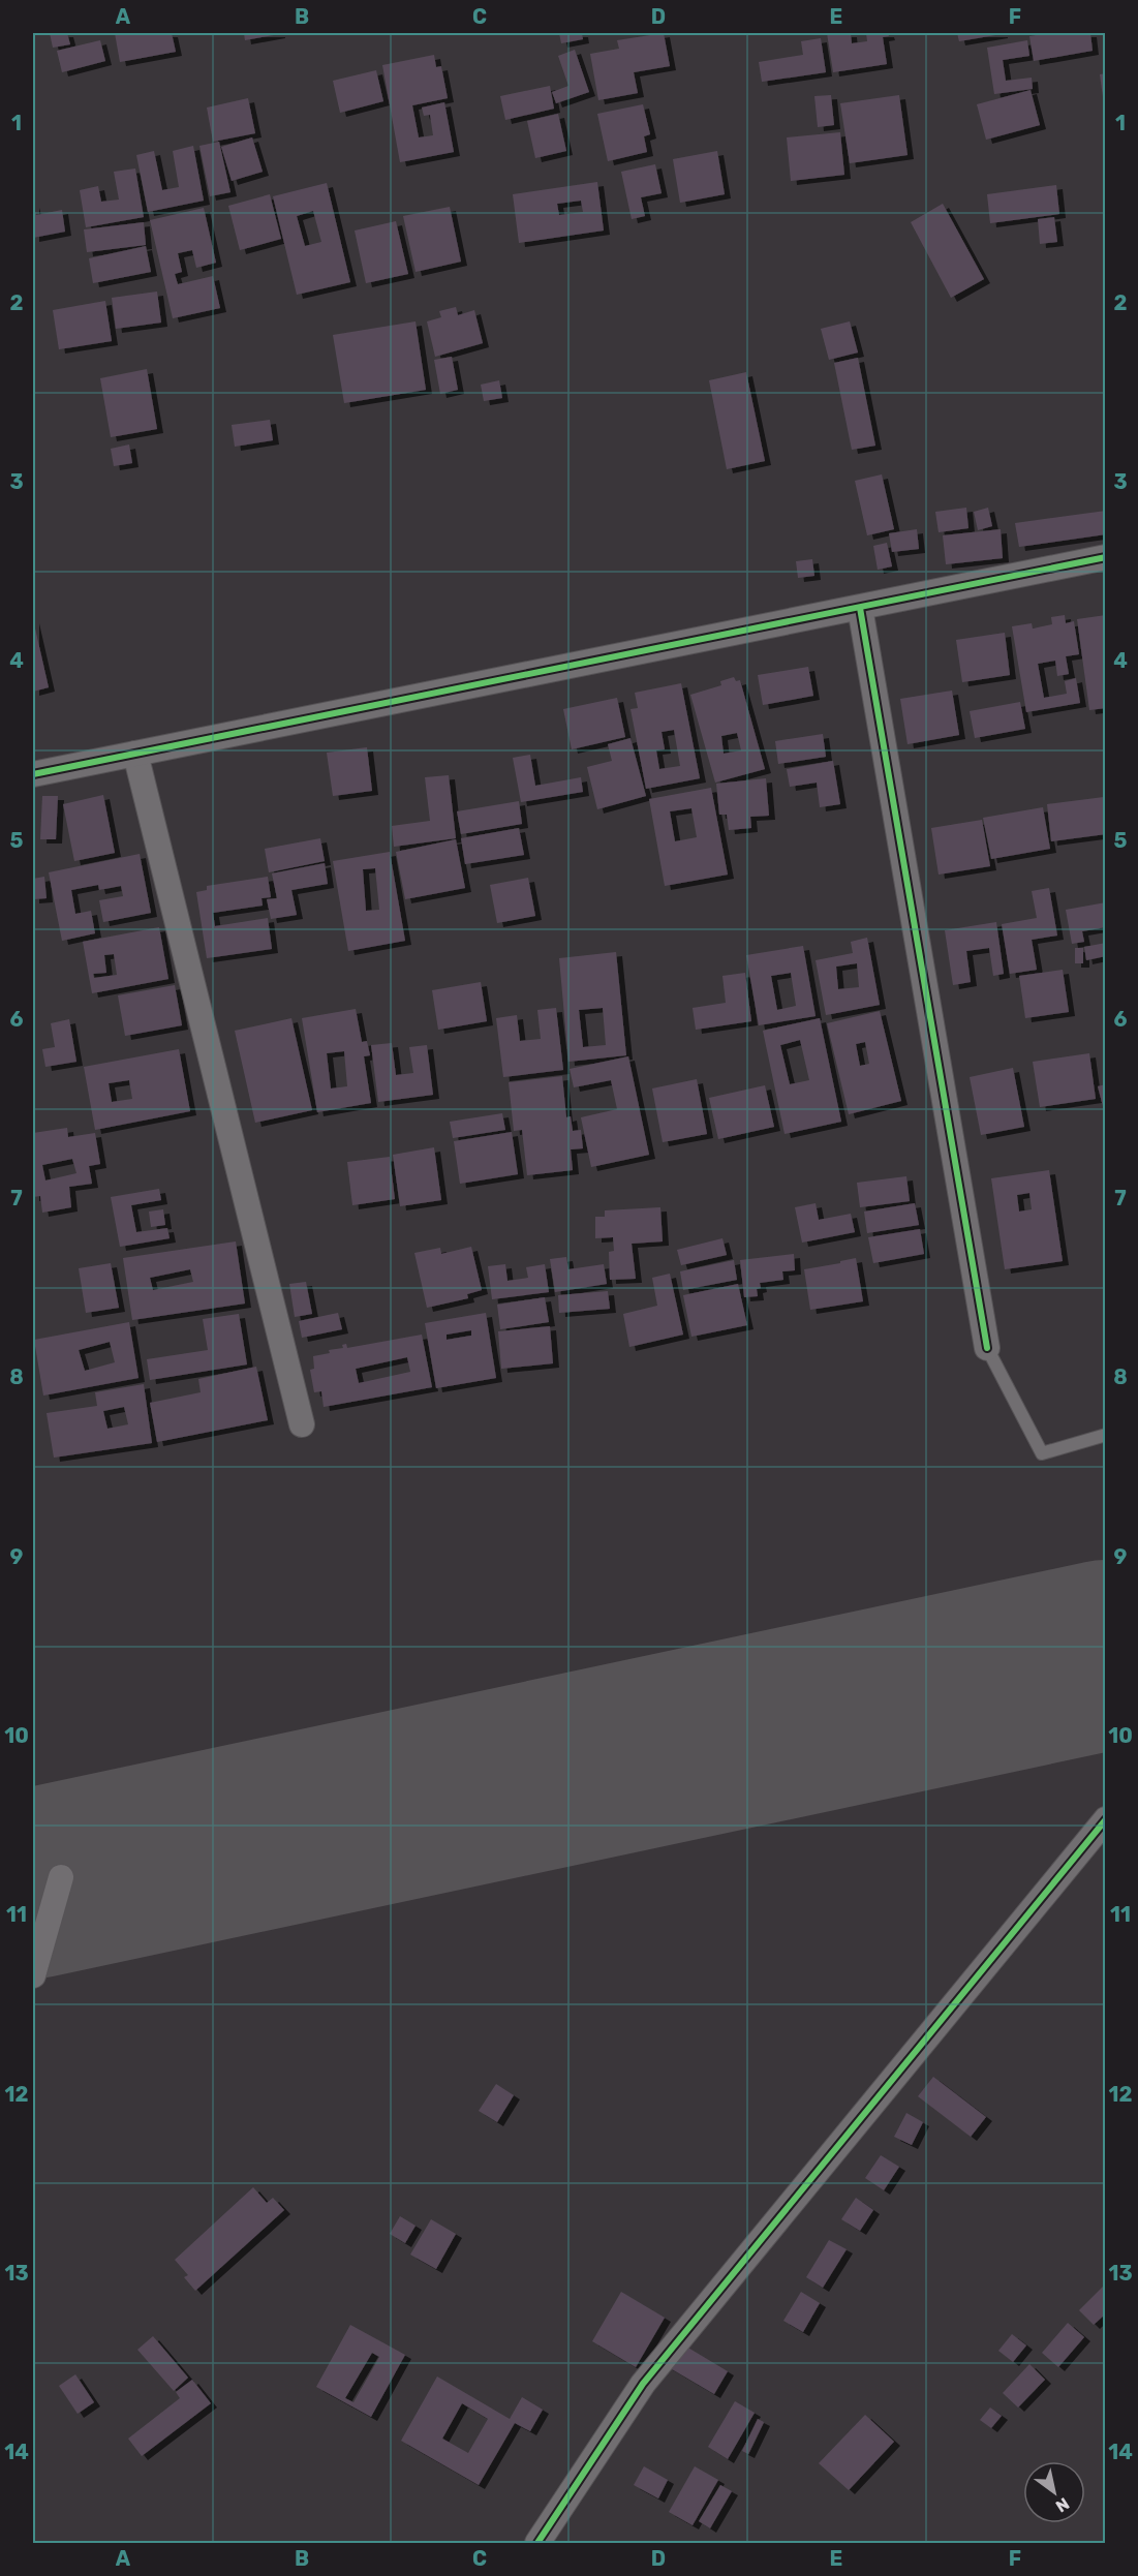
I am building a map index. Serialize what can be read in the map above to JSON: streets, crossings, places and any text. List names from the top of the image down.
{
  "north": "bottom right",
  "grid": {
    "columns": [
      "A",
      "B",
      "C",
      "D",
      "E",
      "F"
    ],
    "rows": [
      "1",
      "2",
      "3",
      "4",
      "5",
      "6",
      "7",
      "8",
      "9",
      "10",
      "11",
      "12",
      "13",
      "14"
    ]
  }
}
